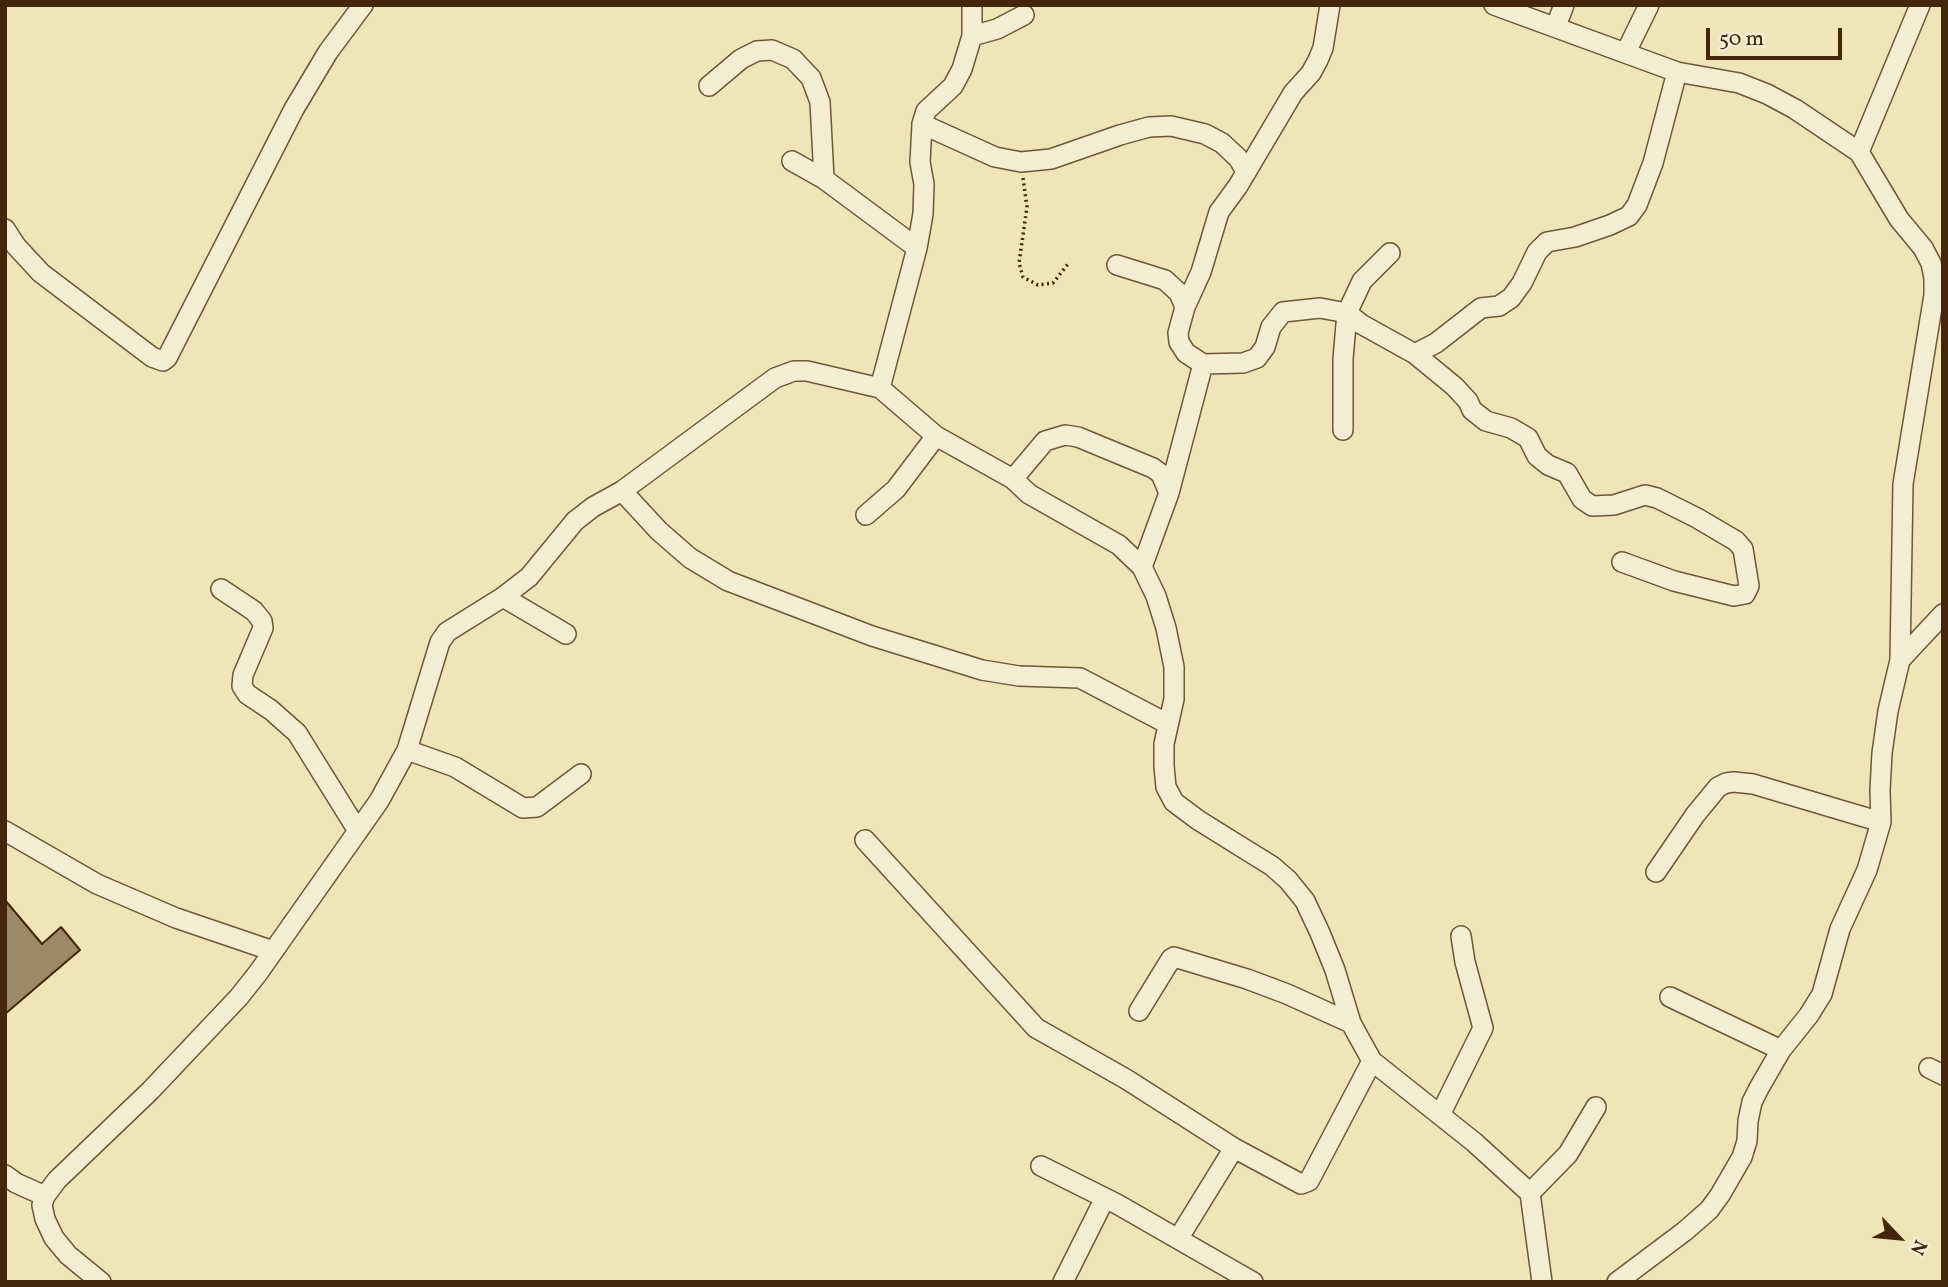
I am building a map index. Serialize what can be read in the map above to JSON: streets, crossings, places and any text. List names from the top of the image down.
{
  "scale_bar": "50 m",
  "north": "bottom right"
}
